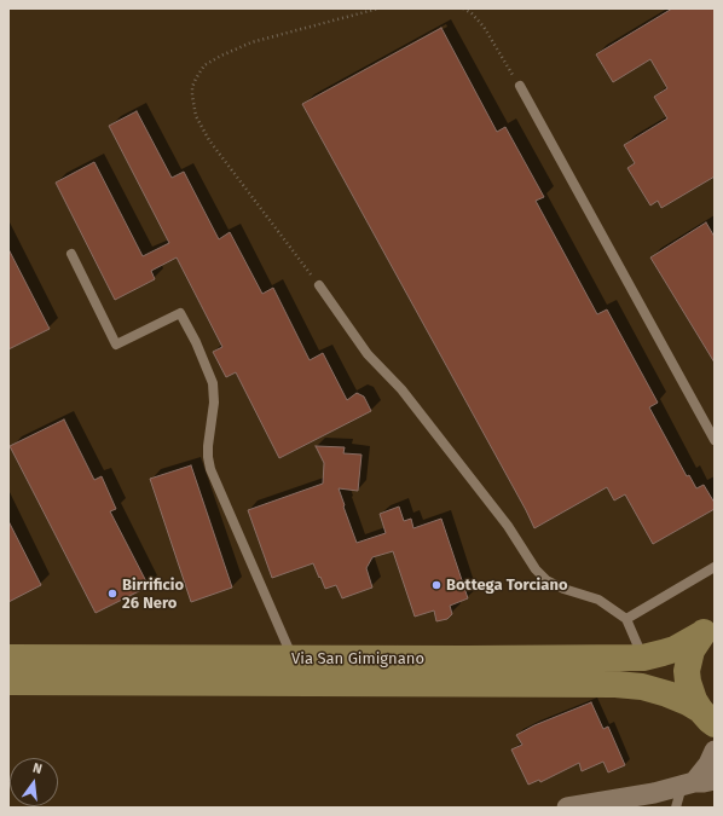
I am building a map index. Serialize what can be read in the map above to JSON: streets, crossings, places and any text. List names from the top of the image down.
{
  "streets": {
    "main road": ["Via San Gimignano"]
  },
  "places": ["Bottega Torciano", "Birrificio 26 Nero"],
  "north": "top"
}
